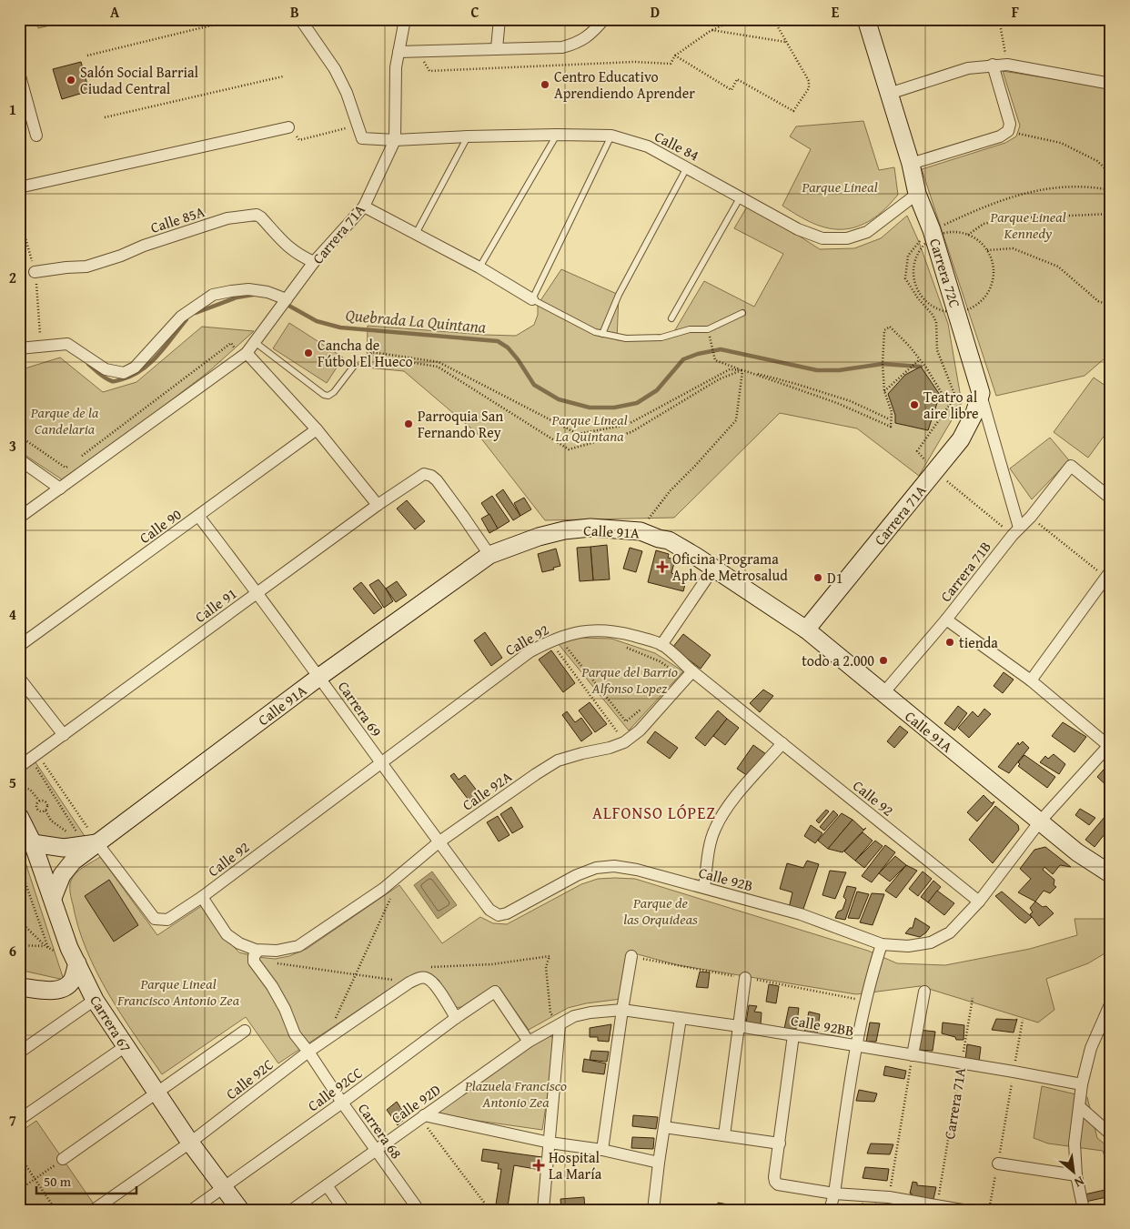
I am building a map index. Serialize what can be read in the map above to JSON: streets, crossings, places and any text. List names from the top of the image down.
{
  "streets": {
    "street": [
      "Calle 84",
      "Calle 85A",
      "Carrera 71A",
      "Carrera 72C",
      "Calle 90",
      "Calle 91A",
      "Carrera 71B",
      "Calle 91",
      "Calle 92",
      "Carrera 69",
      "Calle 92A",
      "Calle 92B",
      "Carrera 67",
      "Calle 92BB",
      "Calle 92C",
      "Calle 92CC",
      "Calle 92D",
      "Carrera 68"
    ]
  },
  "crossings": [
    ["Calle 84", "Carrera 71A"],
    ["Calle 84", "Carrera 72C"],
    ["Calle 85A", "Carrera 71A"],
    ["Carrera 71A", "Carrera 72C"],
    ["Carrera 71A", "Calle 91A"],
    ["Carrera 71A", "Calle 92BB"],
    ["Carrera 72C", "Carrera 71B"],
    ["Calle 90", "Carrera 69"],
    ["Calle 91A", "Carrera 71B"],
    ["Calle 91A", "Calle 91"],
    ["Calle 91A", "Calle 92"],
    ["Calle 91A", "Carrera 69"],
    ["Calle 91A", "Carrera 67"],
    ["Calle 91", "Carrera 69"],
    ["Calle 92", "Carrera 69"],
    ["Calle 92", "Calle 92A"],
    ["Calle 92", "Calle 92B"],
    ["Carrera 69", "Calle 92A"],
    ["Carrera 69", "Calle 92B"],
    ["Carrera 67", "Calle 92C"],
    ["Carrera 67", "Calle 92CC"],
    ["Calle 92BB", "Calle 92D"],
    ["Calle 92C", "Carrera 68"],
    ["Calle 92CC", "Calle 92D"],
    ["Calle 92CC", "Carrera 68"],
    ["Calle 92D", "Carrera 68"]
  ],
  "districts": ["ALFONSO LÓPEZ"],
  "water": ["Quebrada La Quintana"],
  "parks": [
    "Parque Lineal",
    "Parque Lineal Kennedy",
    "Parque de la Candelaria",
    "Parque Lineal La Quintana",
    "Parque del Barrio Alfonso Lopez",
    "Parque de las Orquideas",
    "Parque Lineal Francisco Antonio Zea",
    "Plazuela Francisco Antonio Zea"
  ],
  "places": {
    "other": [
      "Salón Social Barrial Ciudad Central",
      "Centro Educativo Aprendiendo Aprender",
      "Cancha de Fútbol El Hueco",
      "Teatro al aire libre",
      "Parroquia San Fernando Rey",
      "D1",
      "tienda",
      "todo a 2.000"
    ],
    "health": ["Oficina Programa Aph de Metrosalud", "Hospital La María"]
  },
  "scale_bar": "50 m",
  "north": "bottom right",
  "grid": {
    "columns": [
      "A",
      "B",
      "C",
      "D",
      "E",
      "F"
    ],
    "rows": [
      "1",
      "2",
      "3",
      "4",
      "5",
      "6",
      "7"
    ]
  }
}
